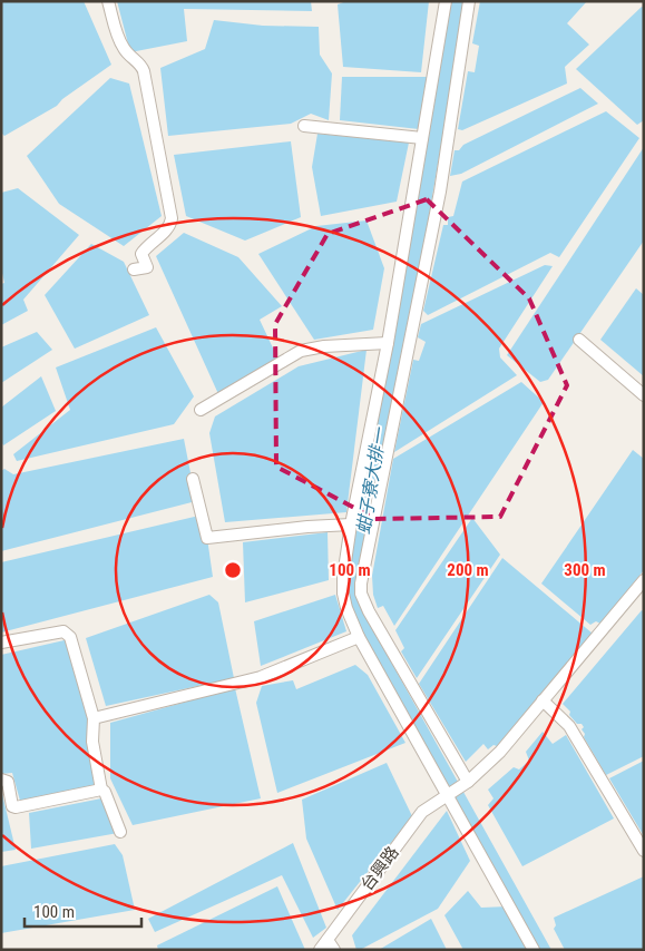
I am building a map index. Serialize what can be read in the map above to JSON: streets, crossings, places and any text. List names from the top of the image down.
{
  "streets": {
    "street": ["台興路"]
  },
  "water": ["蚶子寮大排一"],
  "scale_bar": "100 m",
  "rings": ["100 m", "200 m", "300 m"]
}
